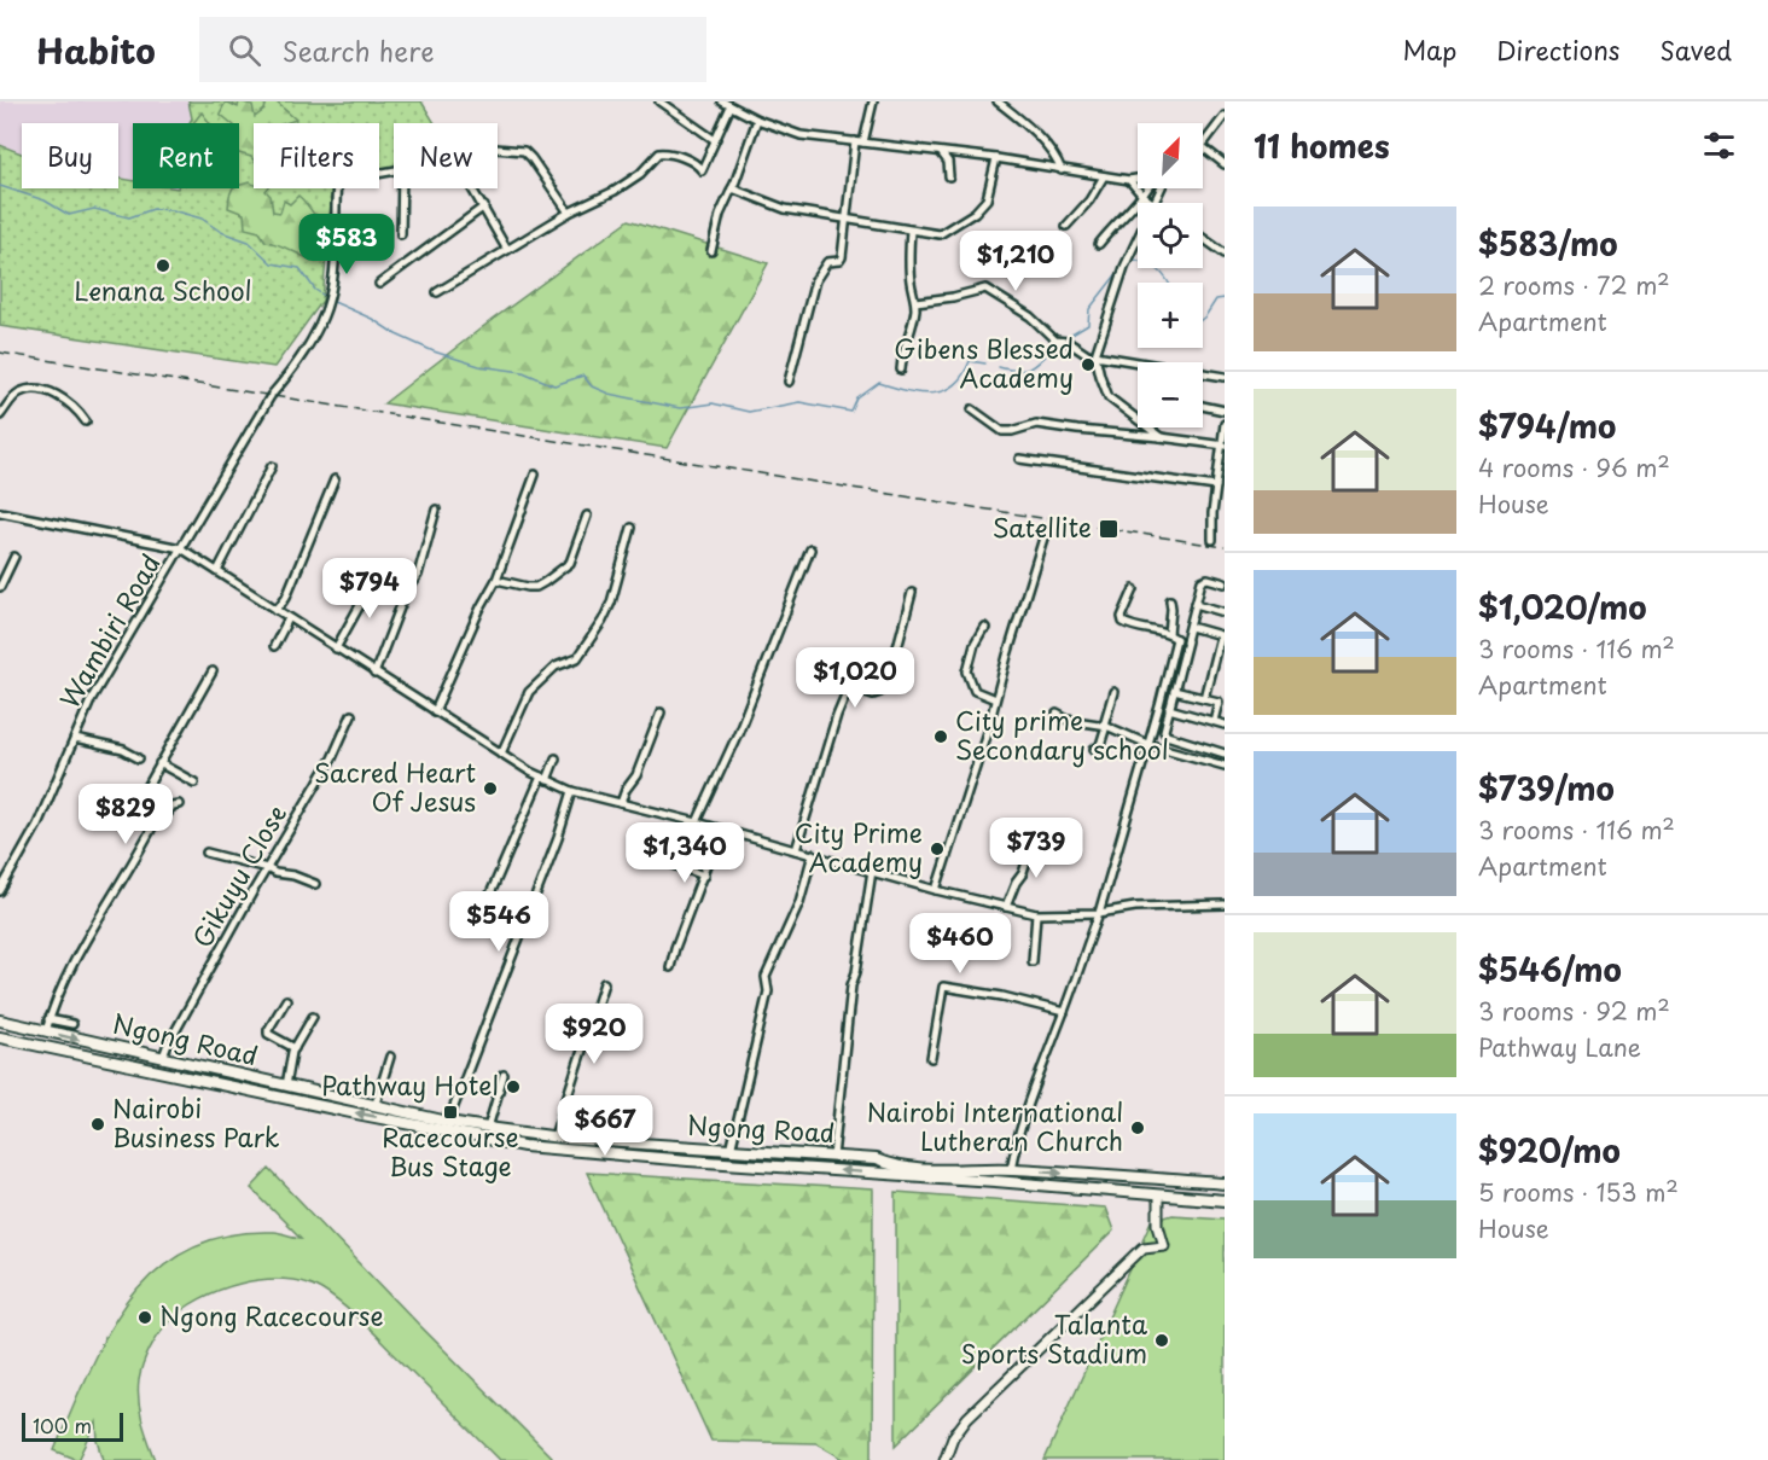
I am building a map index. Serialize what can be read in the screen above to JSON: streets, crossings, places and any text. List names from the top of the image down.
{
  "streets": {
    "main road": ["Ngong Road"],
    "street": ["Wambiri Road", "Gikuyu Close"]
  },
  "crossings": [
    ["Gikuyu Close", "Ngong Road"]
  ],
  "places": {
    "other": [
      "Lenana School",
      "Gibens Blessed Academy",
      "City prime Secondary school",
      "Sacred Heart Of Jesus",
      "City Prime Academy",
      "Pathway Hotel",
      "Nairobi Business Park",
      "Nairobi International Lutheran Church",
      "Ngong Racecourse",
      "Talanta Sports Stadium"
    ],
    "transit": ["Satellite", "Racecourse Bus Stage"]
  },
  "scale_bar": "100 m",
  "north": "top right",
  "page": {
    "header": "Habito",
    "search": "Search here",
    "nav": ["Map", "Directions", "Saved"],
    "heading": "11 homes",
    "map_buttons": ["+", "−"],
    "chip": [
      "Buy",
      "Rent",
      "Filters",
      "New"
    ],
    "list": [
      {
        "name": "$583/mo",
        "note": "2 rooms · 72 m² · Apartment"
      },
      {
        "name": "$794/mo",
        "note": "4 rooms · 96 m² · House"
      },
      {
        "name": "$1,020/mo",
        "note": "3 rooms · 116 m² · Apartment"
      },
      {
        "name": "$739/mo",
        "note": "3 rooms · 116 m² · Apartment"
      },
      {
        "name": "$546/mo",
        "note": "3 rooms · 92 m² · Pathway Lane"
      },
      {
        "name": "$920/mo",
        "note": "5 rooms · 153 m² · House"
      }
    ],
    "price": [
      "$583",
      "$1,210",
      "$794",
      "$1,020",
      "$829",
      "$739",
      "$1,340",
      "$546",
      "$460",
      "$920",
      "$667"
    ],
    "scale": "100 m"
  }
}
